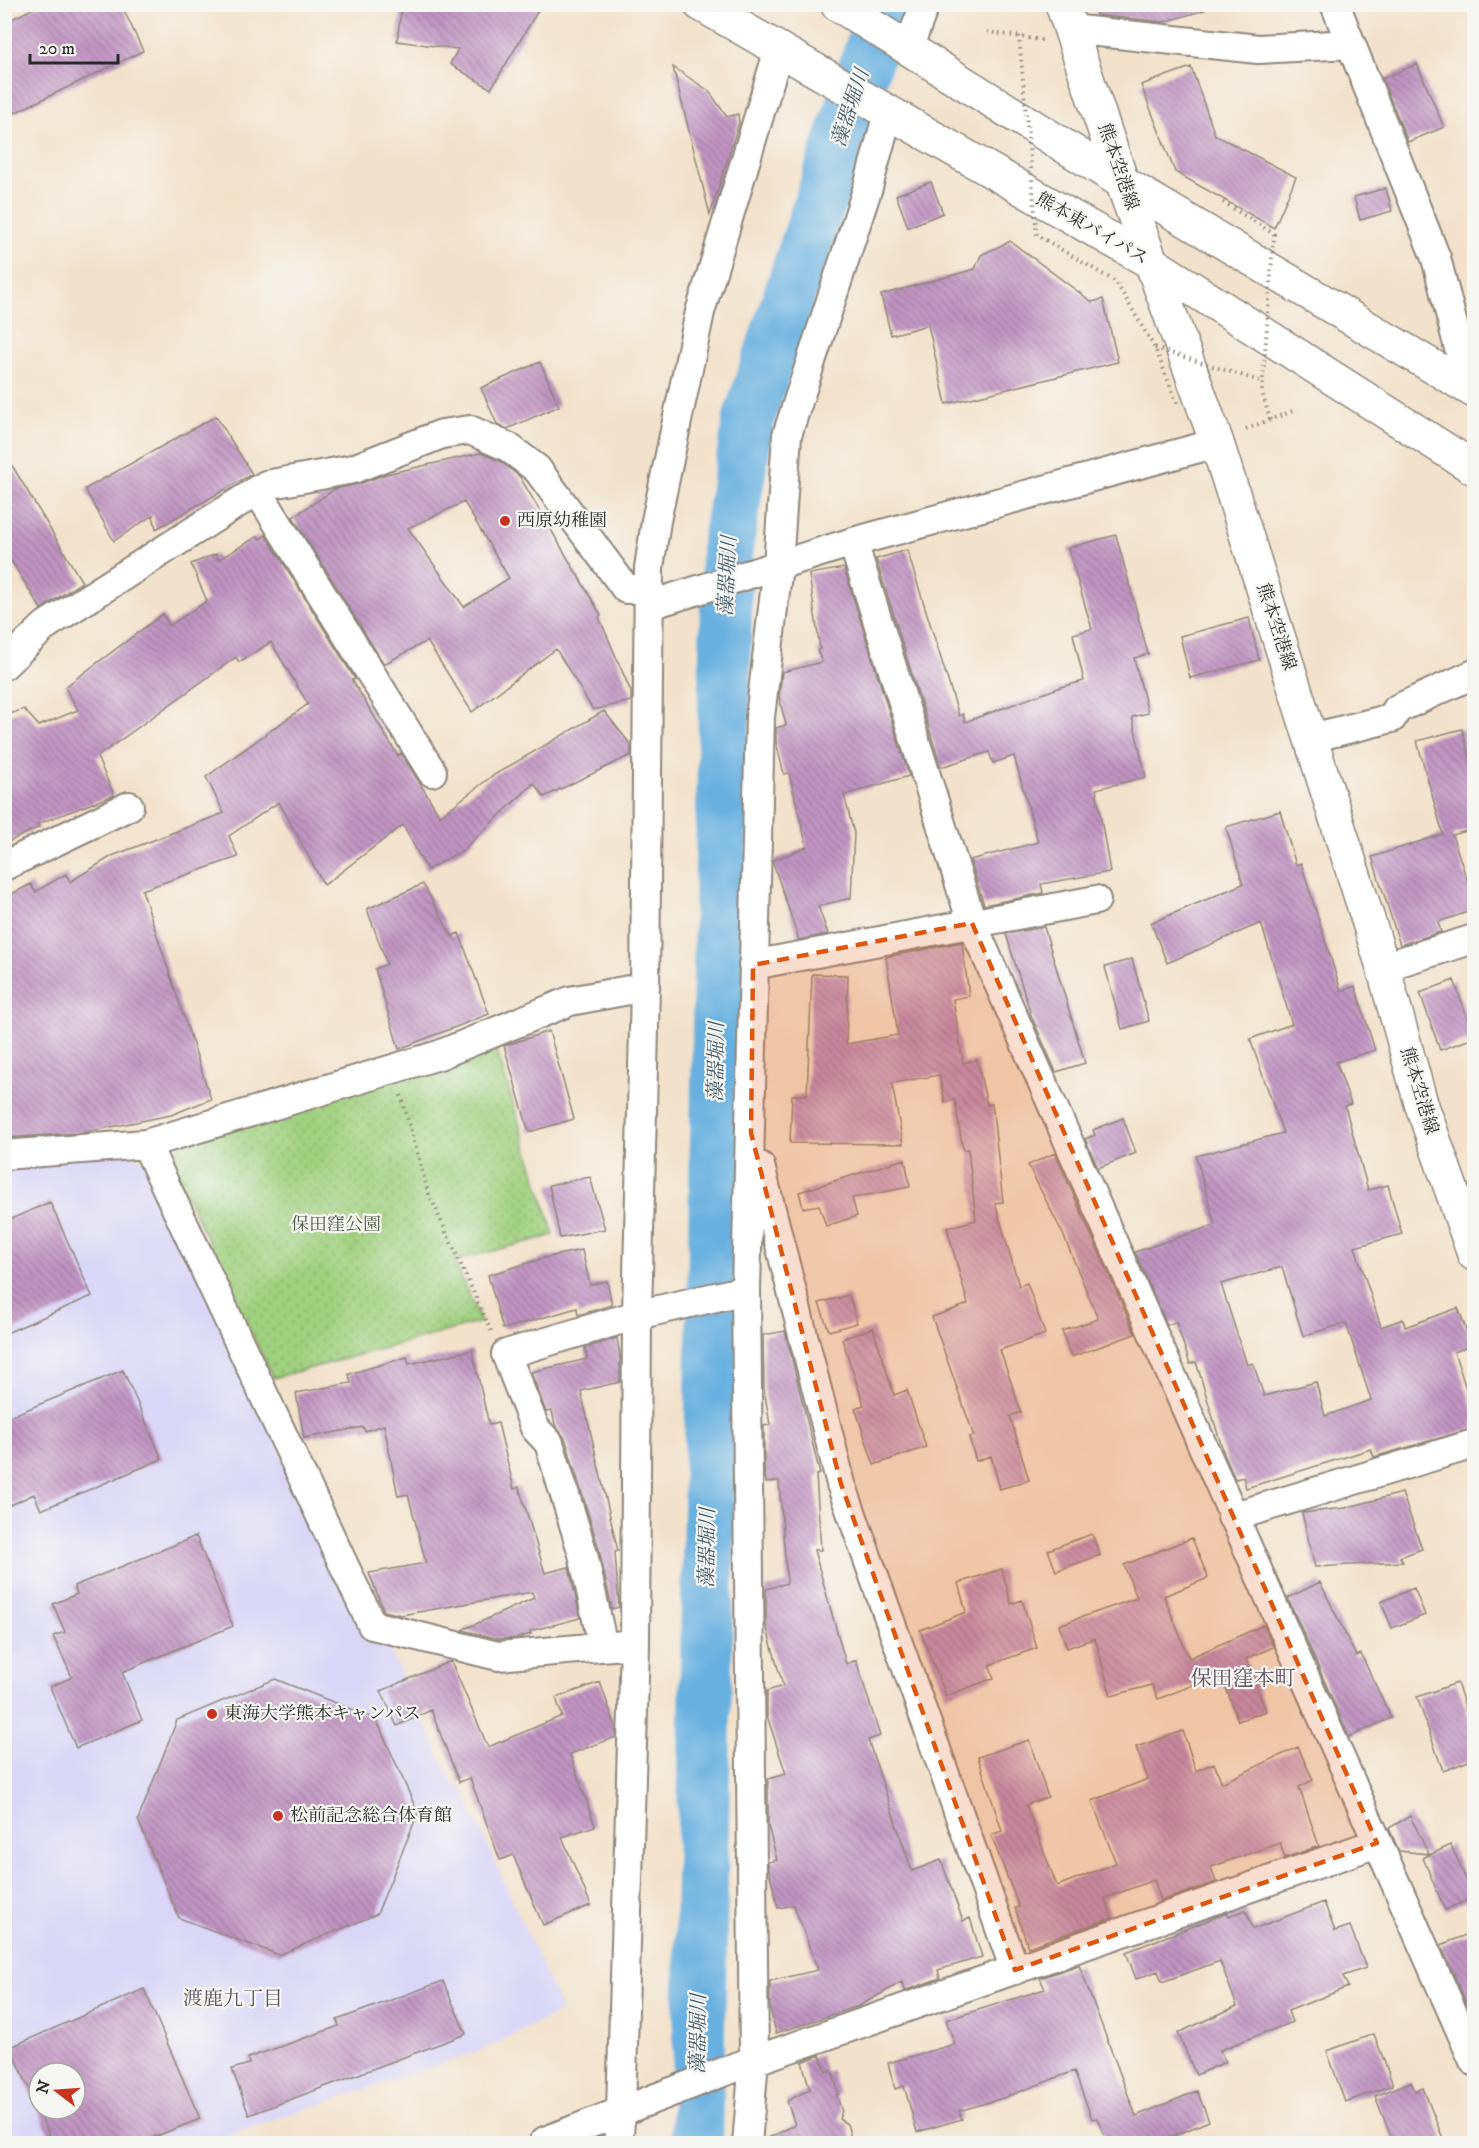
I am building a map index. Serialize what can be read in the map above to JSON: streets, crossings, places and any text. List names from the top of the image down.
{
  "streets": {
    "main road": ["熊本空港線", "熊本東バイパス"]
  },
  "crossings": [
    ["熊本空港線", "熊本東バイパス"]
  ],
  "districts": ["保田窪本町", "渡鹿九丁目"],
  "water": ["藻器堀川"],
  "parks": ["保田窪公園"],
  "places": ["西原幼稚園", "東海大学熊本キャンパス", "松前記念総合体育館"],
  "scale_bar": "20 m",
  "north": "left"
}
